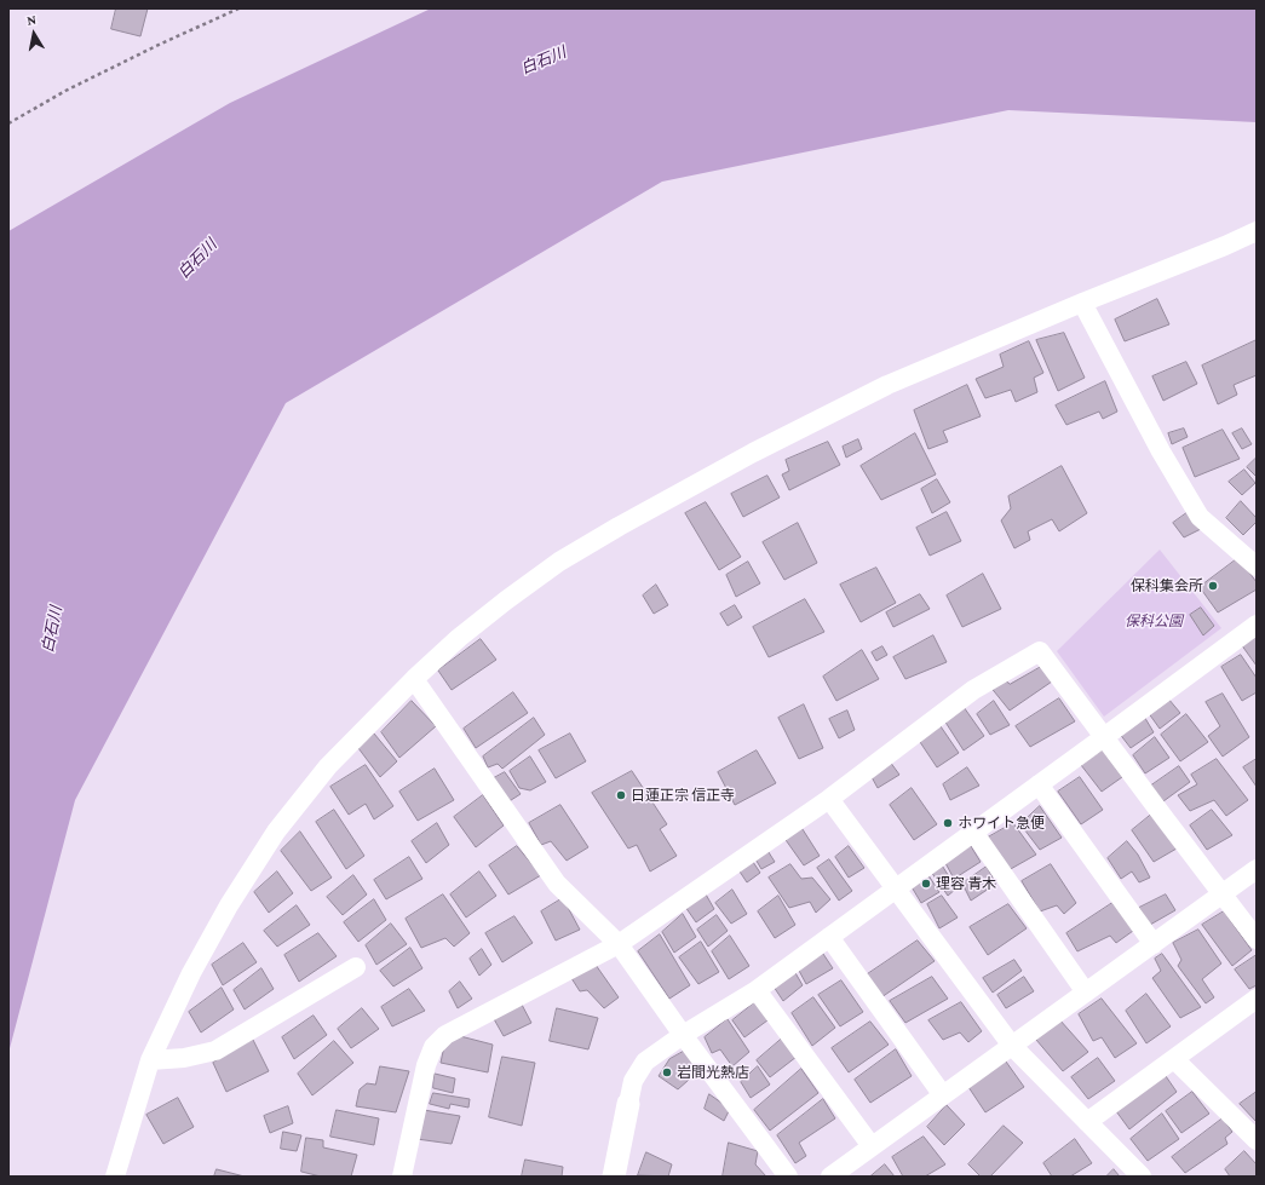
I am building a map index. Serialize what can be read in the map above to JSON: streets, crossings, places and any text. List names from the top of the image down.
{
  "water": ["白石川"],
  "parks": ["保科公園"],
  "places": [
    "保科集会所",
    "日蓮正宗 信正寺",
    "ホワイト急便",
    "理容 青木",
    "岩間光熱店"
  ],
  "north": "top"
}
